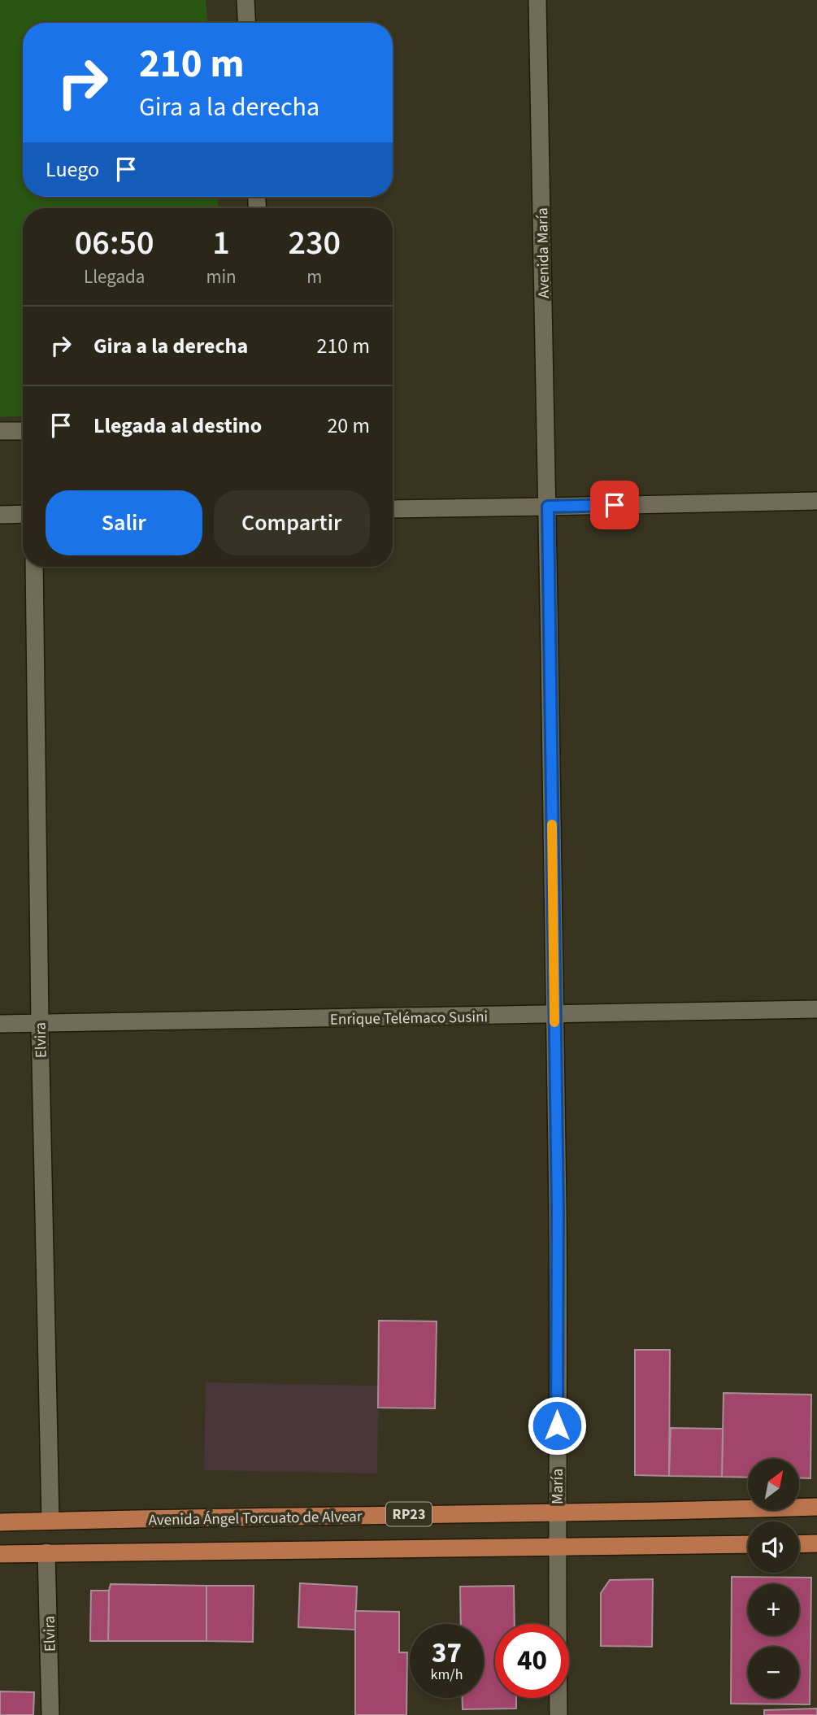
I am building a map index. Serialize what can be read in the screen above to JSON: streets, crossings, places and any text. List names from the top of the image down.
{
  "streets": {
    "main road": ["RP23", "Avenida Ángel Torcuato de Alvear"],
    "street": [
      "Avenida María",
      "Enrique Telémaco Susini",
      "Elvira",
      "María"
    ]
  },
  "crossings": [
    ["Avenida María", "María"],
    ["Enrique Telémaco Susini", "Elvira"],
    ["Enrique Telémaco Susini", "María"],
    ["Elvira", "Avenida Ángel Torcuato de Alvear"],
    ["María", "Avenida Ángel Torcuato de Alvear"]
  ],
  "north": "top right",
  "page": {
    "turn": ["210 m", "Gira a la derecha"],
    "then": "Luego",
    "eta": [
      "06:50",
      "Llegada",
      "1",
      "min",
      "230",
      "m"
    ],
    "list": [
      {
        "name": "Gira a la derecha",
        "value": "210 m"
      },
      {
        "name": "Llegada al destino",
        "value": "20 m"
      }
    ],
    "buttons": ["Salir", "Compartir"],
    "map_buttons": ["+", "−"],
    "speed": "37 km/h",
    "limit": "40"
  }
}
